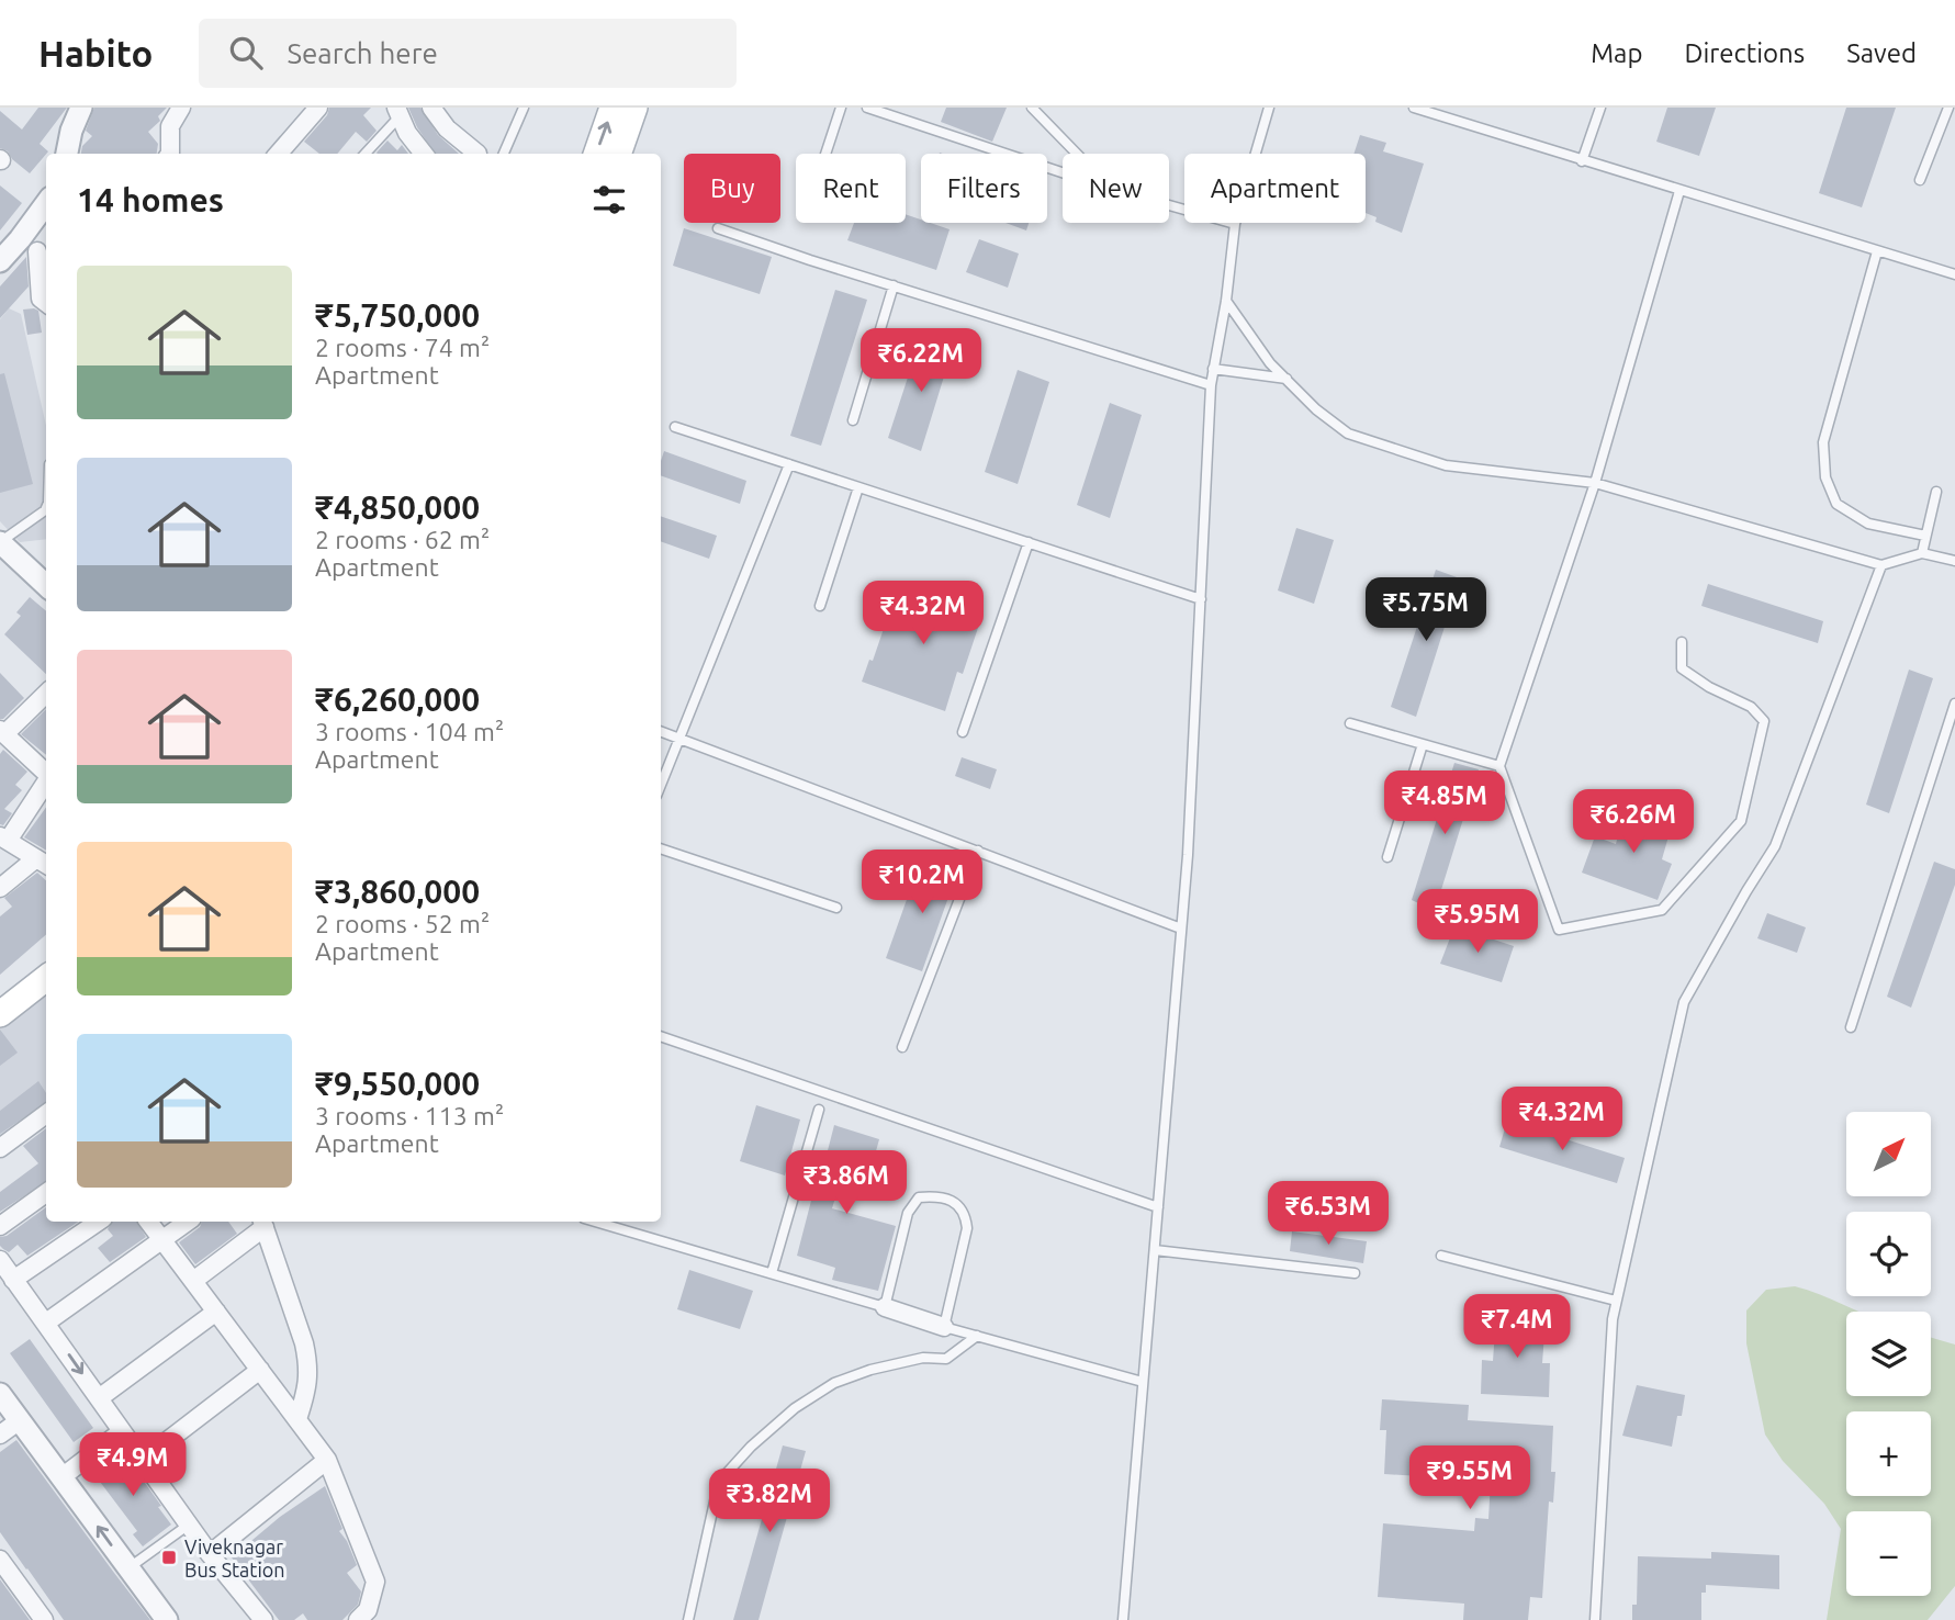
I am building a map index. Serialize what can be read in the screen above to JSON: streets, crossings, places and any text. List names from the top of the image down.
{
  "places": {
    "transit": ["Viveknagar Bus Station"]
  },
  "north": "top right",
  "page": {
    "header": "Habito",
    "search": "Search here",
    "nav": ["Map", "Directions", "Saved"],
    "chip": [
      "Buy",
      "Rent",
      "Filters",
      "New",
      "Apartment"
    ],
    "heading": "14 homes",
    "list": [
      {
        "name": "₹5,750,000",
        "note": "2 rooms · 74 m² · Apartment"
      },
      {
        "name": "₹4,850,000",
        "note": "2 rooms · 62 m² · Apartment"
      },
      {
        "name": "₹6,260,000",
        "note": "3 rooms · 104 m² · Apartment"
      },
      {
        "name": "₹3,860,000",
        "note": "2 rooms · 52 m² · Apartment"
      },
      {
        "name": "₹9,550,000",
        "note": "3 rooms · 113 m² · Apartment"
      }
    ],
    "price": [
      "₹6.22M",
      "₹5.75M",
      "₹4.32M",
      "₹4.85M",
      "₹6.26M",
      "₹10.2M",
      "₹5.95M",
      "₹4.32M",
      "₹3.86M",
      "₹6.53M",
      "₹7.4M",
      "₹4.9M",
      "₹9.55M",
      "₹3.82M"
    ],
    "map_buttons": ["+", "−"]
  }
}
